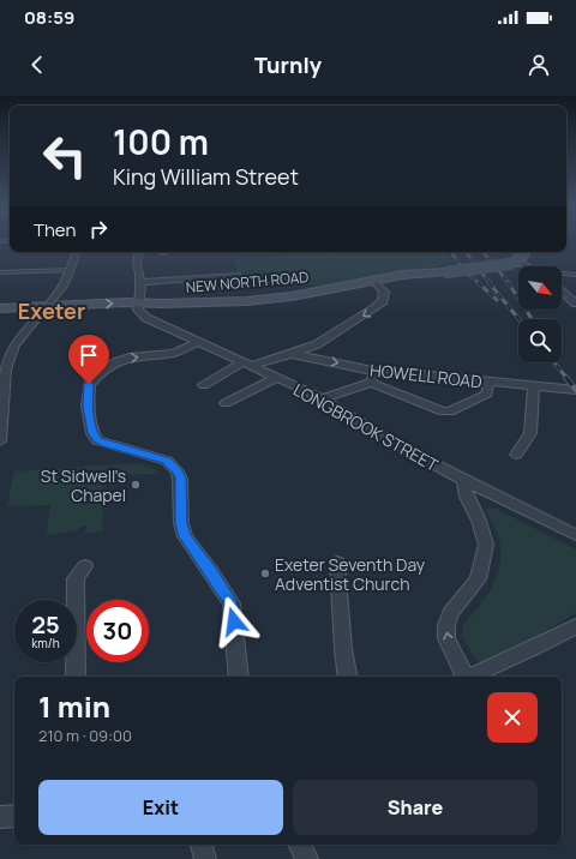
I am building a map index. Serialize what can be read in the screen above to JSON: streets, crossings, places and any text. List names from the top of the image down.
{
  "streets": {
    "main road": ["NEW NORTH ROAD"],
    "street": ["HOWELL ROAD", "LONGBROOK STREET"]
  },
  "crossings": [
    ["NEW NORTH ROAD", "LONGBROOK STREET"],
    ["HOWELL ROAD", "LONGBROOK STREET"]
  ],
  "districts": ["Exeter"],
  "places": ["St Sidwell's Chapel", "Exeter Seventh Day Adventist Church"],
  "north": "bottom right",
  "page": {
    "status": "08:59",
    "header": "Turnly",
    "turn": ["100 m", "King William Street"],
    "then": "Then",
    "speed": "25 km/h",
    "limit": "30",
    "heading": ["1 min", "210 m · 09:00"],
    "buttons": ["Exit", "Share"]
  }
}
